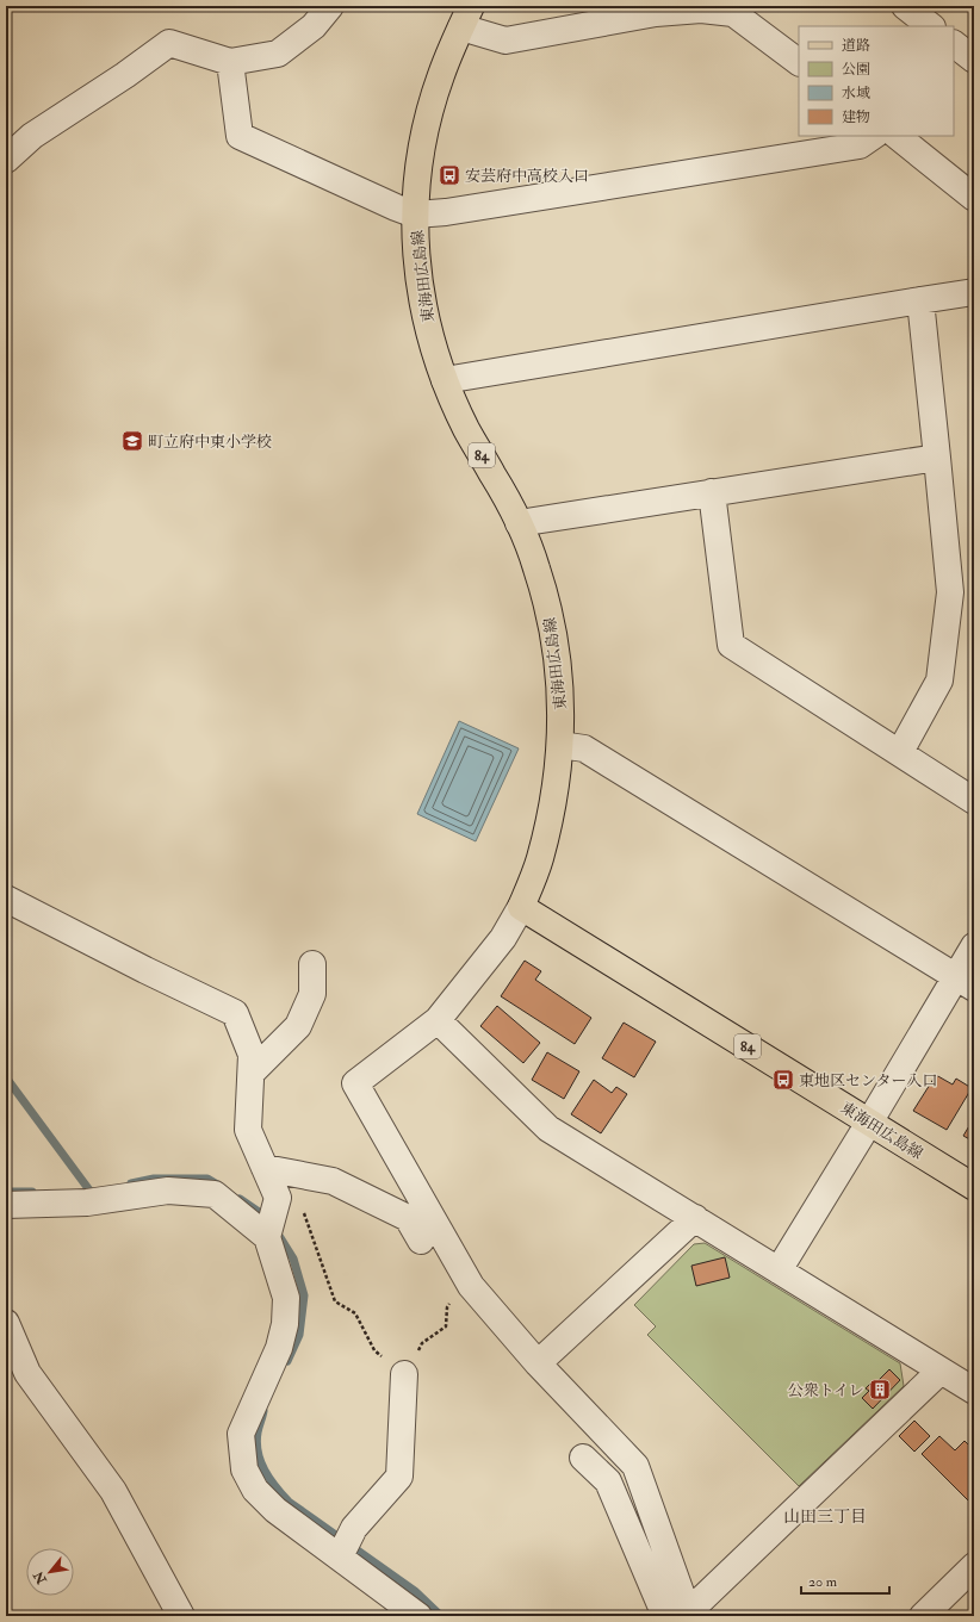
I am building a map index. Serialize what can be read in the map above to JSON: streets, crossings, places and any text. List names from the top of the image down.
{
  "streets": {
    "main road": ["東海田広島線", "84"]
  },
  "districts": ["山田三丁目"],
  "places": {
    "bus stop": ["安芸府中高校入口", "東地区センター入口"],
    "school or university": ["町立府中東小学校"],
    "building": ["公衆トイレ"]
  },
  "legend": [
    "道路",
    "公園",
    "水域",
    "建物"
  ],
  "scale_bar": "20 m",
  "north": "bottom left"
}
